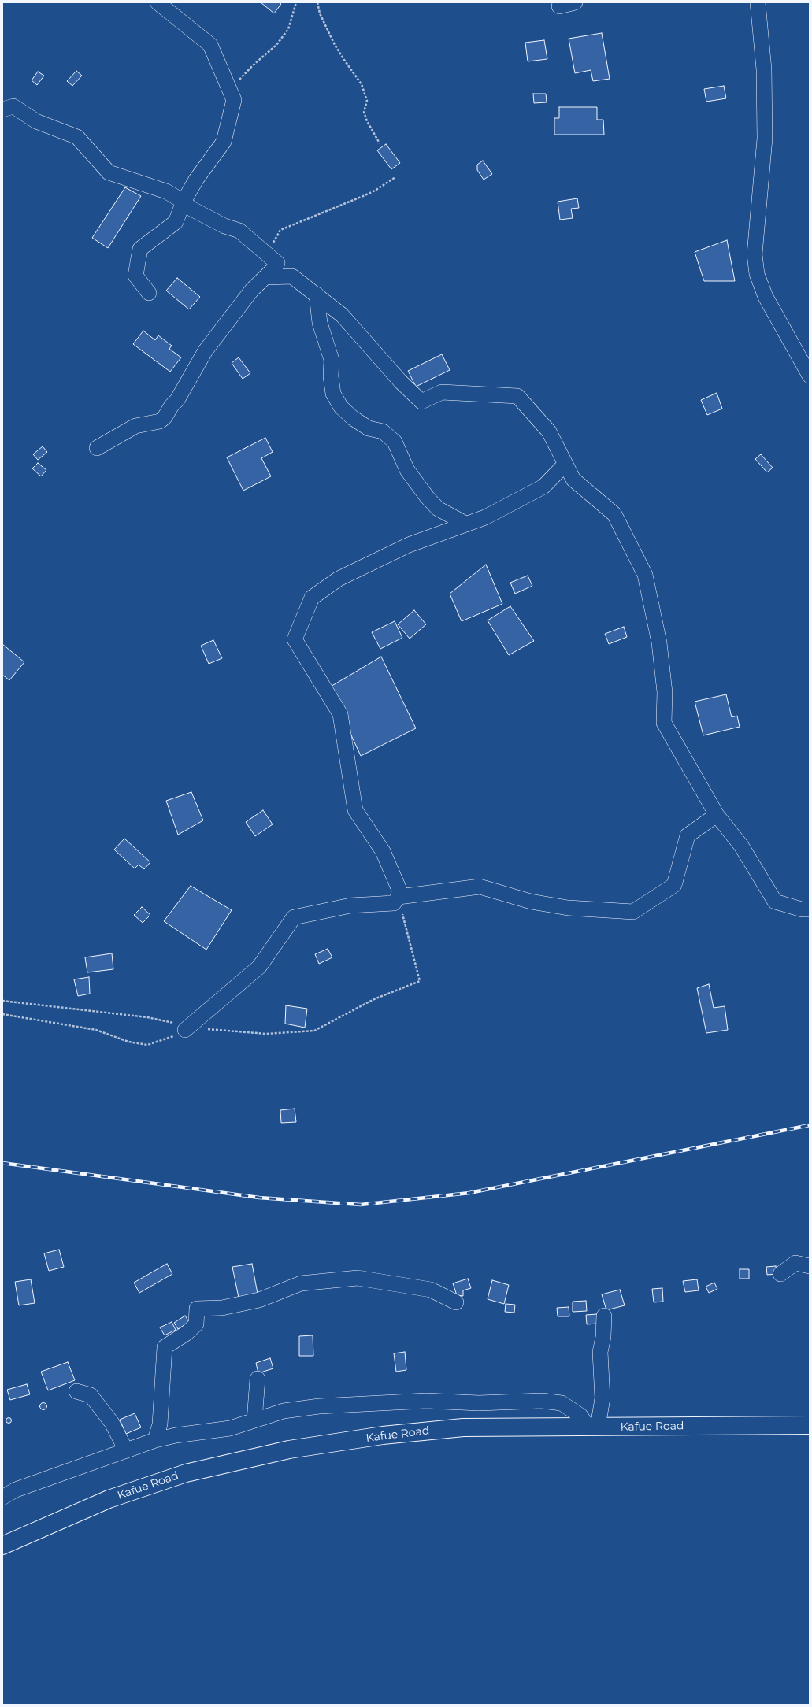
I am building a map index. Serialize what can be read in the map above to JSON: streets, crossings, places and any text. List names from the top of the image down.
{
  "streets": {
    "highway": ["Kafue Road"]
  }
}
